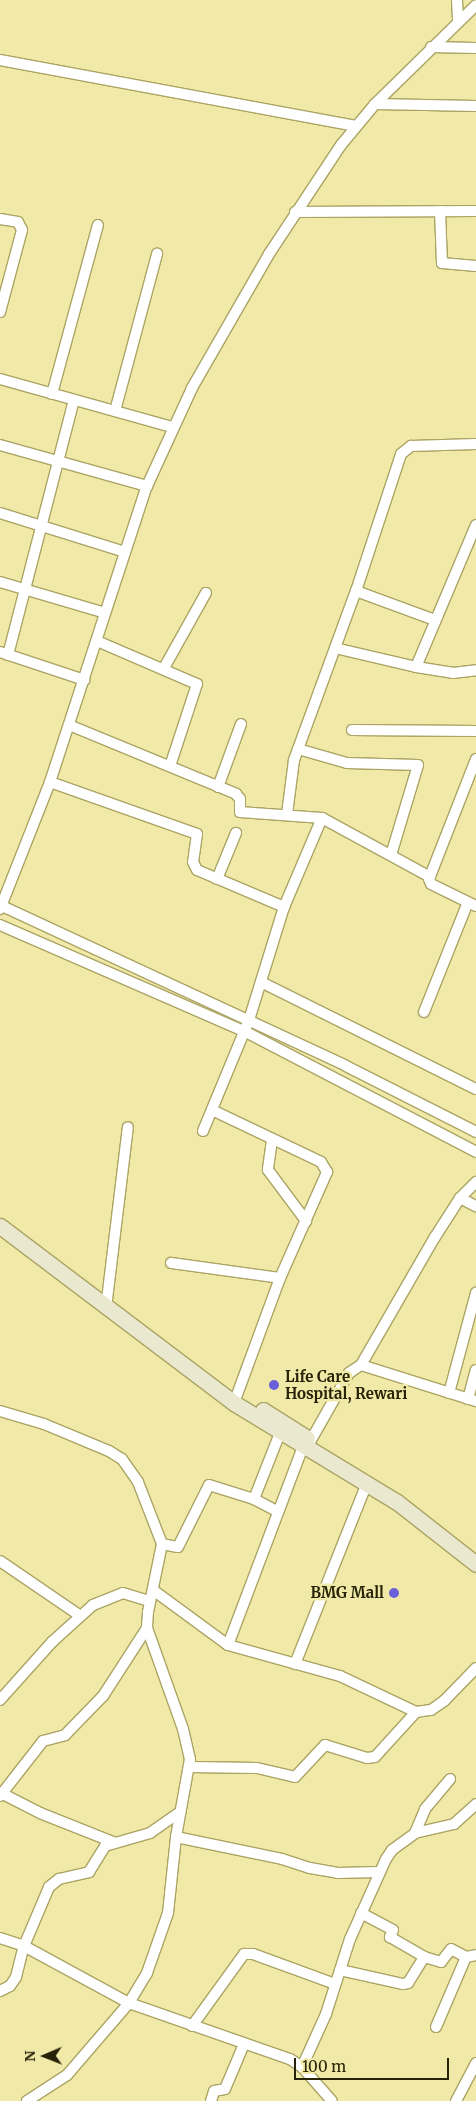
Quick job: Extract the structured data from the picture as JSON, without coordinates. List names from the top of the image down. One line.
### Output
{"places":["Life Care Hospital, Rewari","BMG Mall"],"scale_bar":"100 m","north":"left"}
